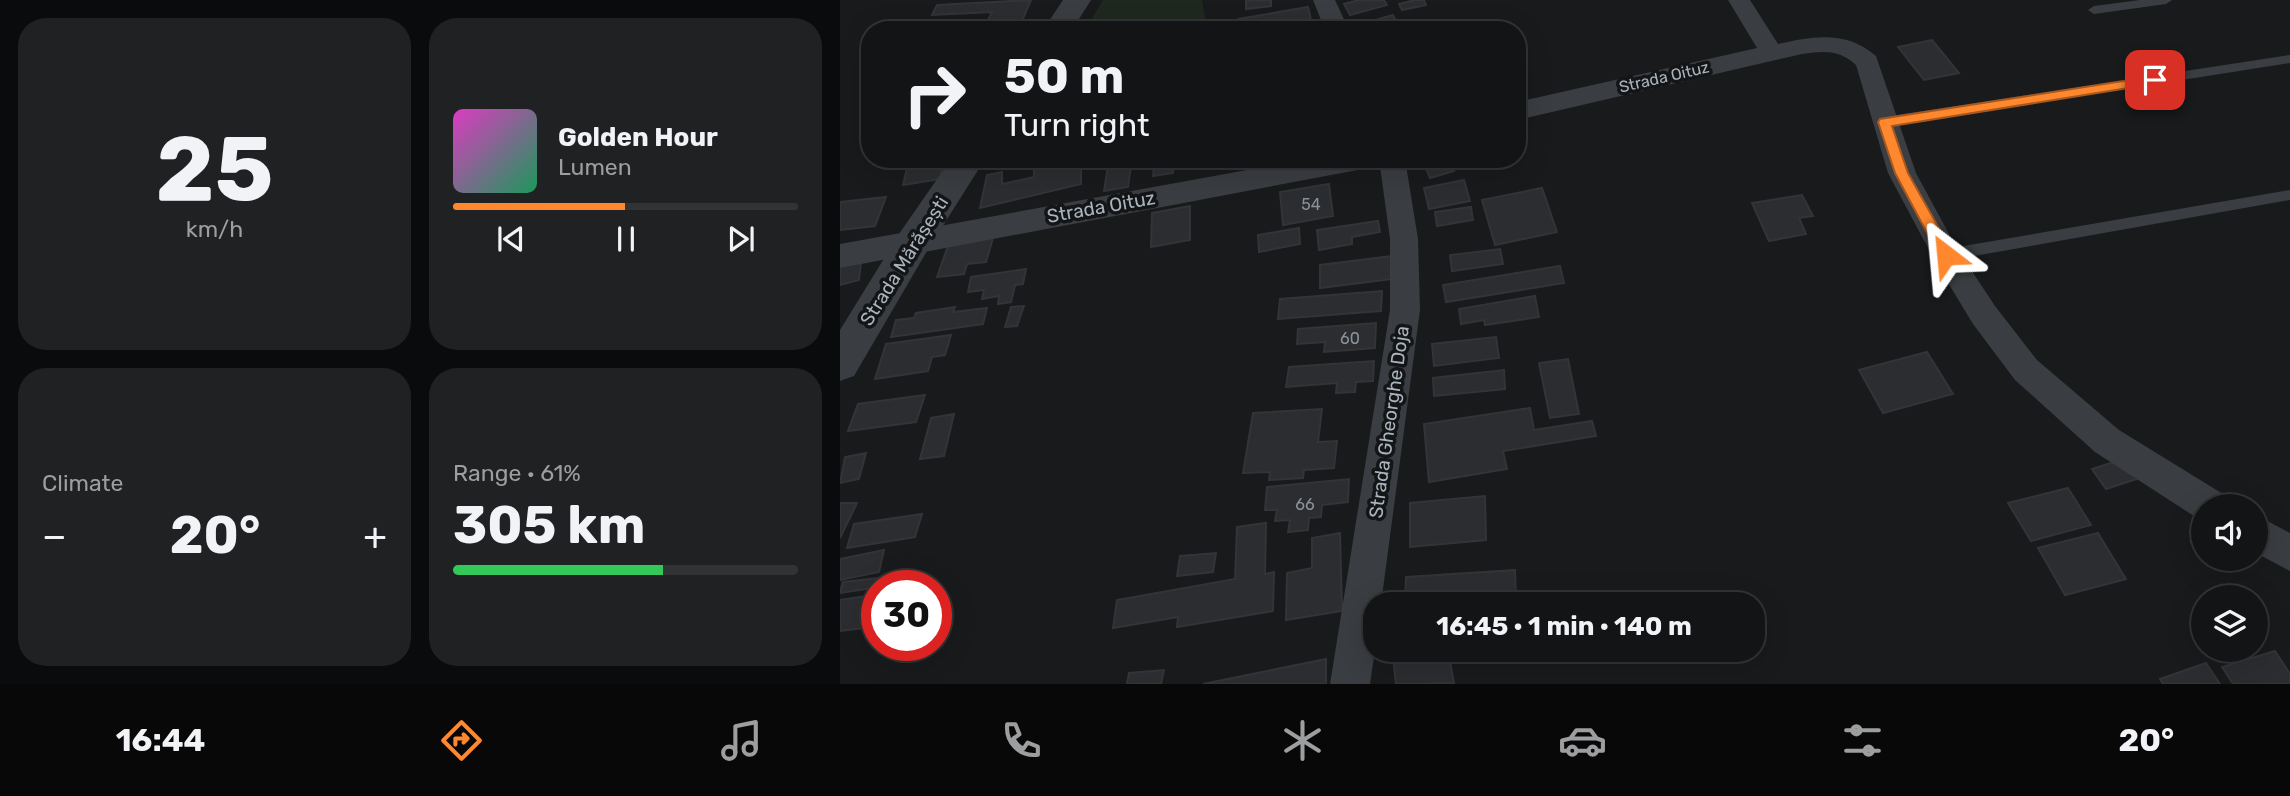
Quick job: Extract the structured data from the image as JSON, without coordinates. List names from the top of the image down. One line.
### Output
{"streets":{"street":["Strada Oituz","Strada Mărășești","Strada Gheorghe Doja"]},"crossings":[["Strada Oituz","Strada Mărășești"]],"house_numbers":["54","60","66"],"page":{"tile":[["25","km/h"],"Climate",["Range · 61%","305 km"]],"turn":["50 m","Turn right"],"song":["Golden Hour","Lumen"],"heat":["−","20°","+"],"limit":"30","trip":"16:45 · 1 min · 140 m","tabs":["16:44","20°"]}}
